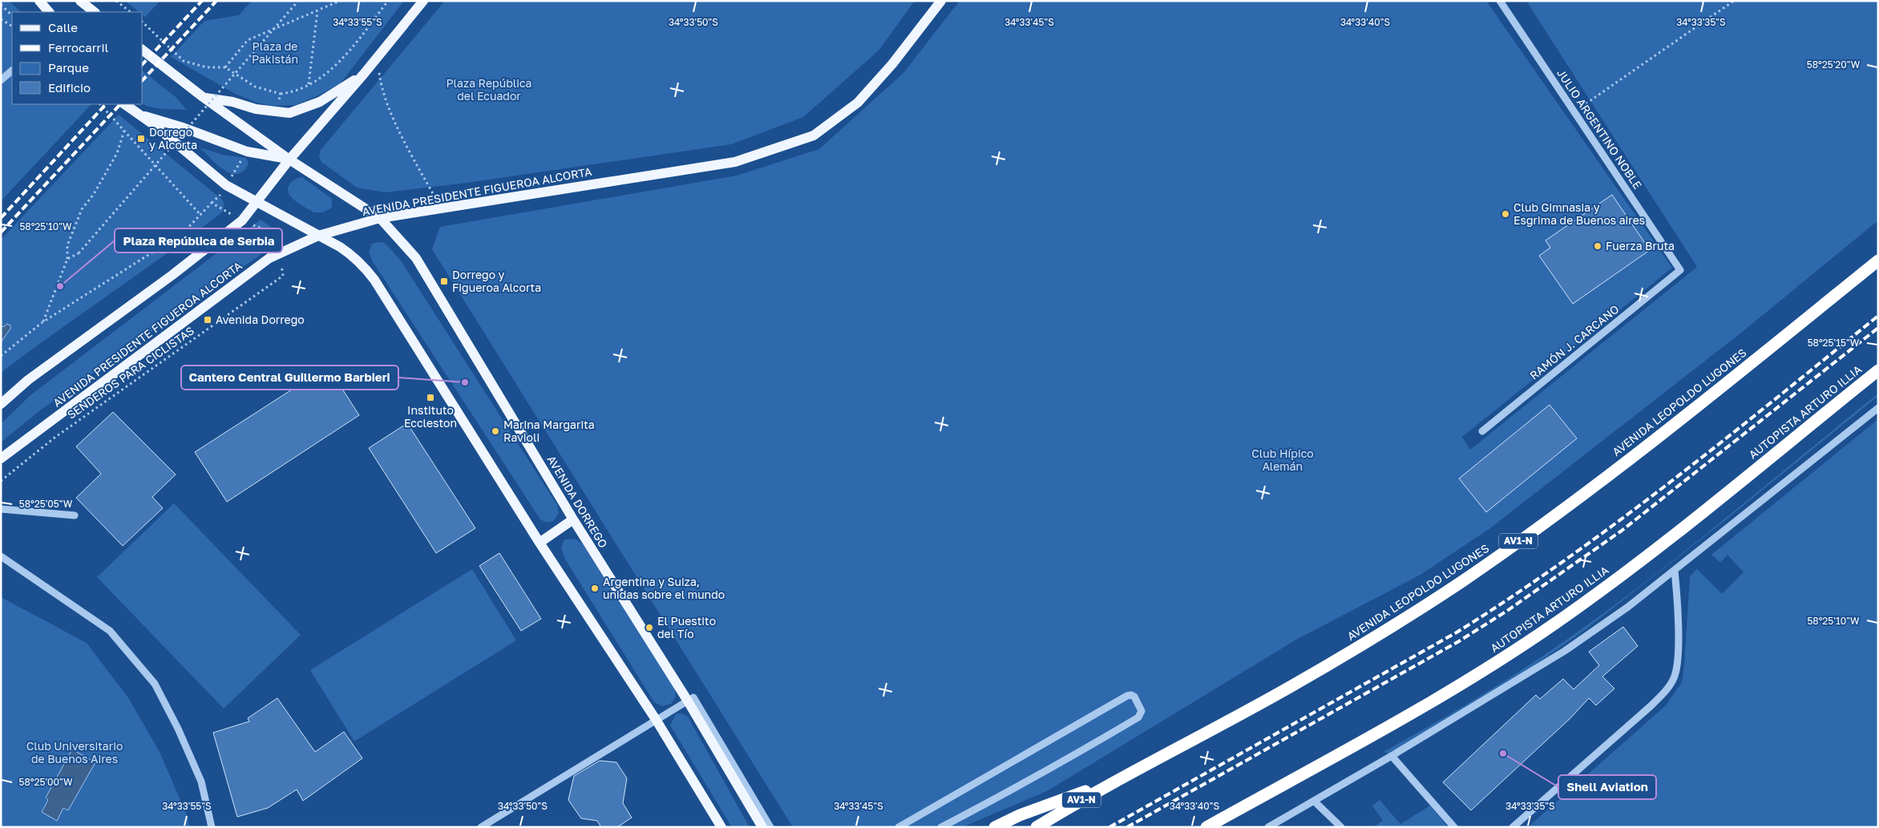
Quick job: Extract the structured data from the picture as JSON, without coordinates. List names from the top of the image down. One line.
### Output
{"streets":{"highway":["AVENIDA LEOPOLDO LUGONES","AUTOPISTA ARTURO ILLIA","AV1-N"],"main road":["AVENIDA PRESIDENTE FIGUEROA ALCORTA","AVENIDA DORREGO"],"street":["JULIO ARGENTINO NOBLE","RAMÓN J. CARCANO"],"path":["SENDEROS PARA CICLISTAS"]},"crossings":[["JULIO ARGENTINO NOBLE","RAMÓN J. CARCANO"],["AVENIDA PRESIDENTE FIGUEROA ALCORTA","SENDEROS PARA CICLISTAS"],["AVENIDA PRESIDENTE FIGUEROA ALCORTA","AVENIDA DORREGO"]],"parks":["Plaza de Pakistán","Plaza República del Ecuador","Club Hípico Alemán","Club Universitario de Buenos Aires"],"places":{"transit":["Dorrego y Alcorta","Dorrego y Figueroa Alcorta","Avenida Dorrego","Instituto Eccleston"],"other":["Club Gimnasia y Esgrima de Buenos aires","Fuerza Bruta","Plaza República de Serbia","Cantero Central Guillermo Barbieri","Marina Margarita Ravioli","Argentina y Suiza, unidas sobre el mundo","El Puestito del Tío","Shell Aviation"]},"legend":["Calle","Ferrocarril","Parque","Edificio"],"coordinates":["34°33'55\"S","34°33'50\"S","34°33'45\"S","34°33'40\"S","34°33'35\"S","58°25'20\"W","58°25'10\"W","58°25'15\"W","58°25'05\"W","58°25'00\"W"]}
